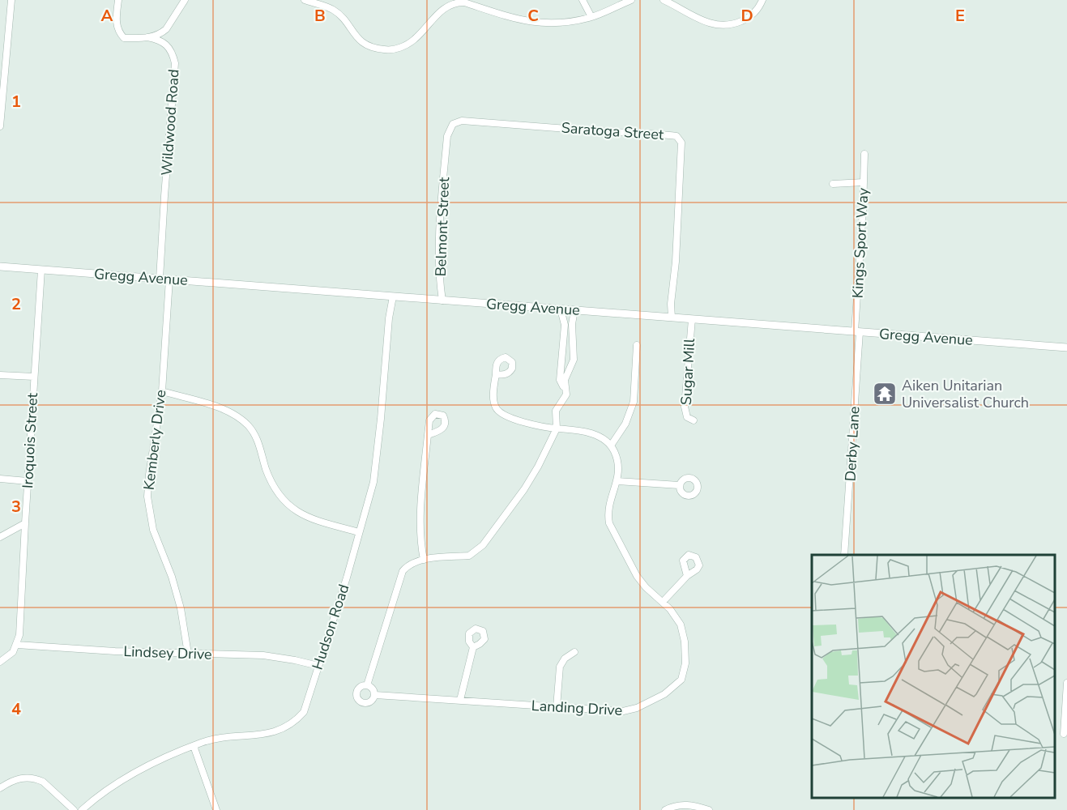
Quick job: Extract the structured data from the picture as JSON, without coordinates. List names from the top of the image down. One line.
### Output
{"streets":{"street":["Wildwood Road","Saratoga Street","Belmont Street","Kings Sport Way","Gregg Avenue","Sugar Mill","Kemberly Drive","Iroquois Street","Derby Lane","Hudson Road","Lindsey Drive","Landing Drive"]},"crossings":[["Wildwood Road","Gregg Avenue"],["Saratoga Street","Belmont Street"],["Saratoga Street","Gregg Avenue"],["Belmont Street","Gregg Avenue"],["Kings Sport Way","Gregg Avenue"],["Kings Sport Way","Derby Lane"],["Gregg Avenue","Sugar Mill"],["Gregg Avenue","Kemberly Drive"],["Gregg Avenue","Iroquois Street"],["Gregg Avenue","Derby Lane"],["Gregg Avenue","Hudson Road"],["Gregg Avenue","Landing Drive"],["Kemberly Drive","Lindsey Drive"],["Iroquois Street","Lindsey Drive"],["Hudson Road","Lindsey Drive"]],"places":{"temple":["Aiken Unitarian Universalist Church"]},"grid":{"columns":["A","B","C","D","E"],"rows":["1","2","3","4"]}}
